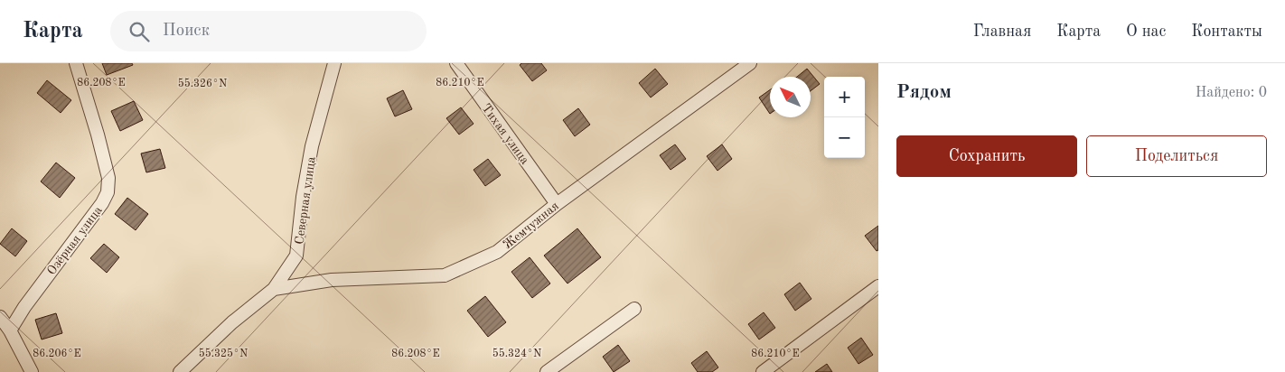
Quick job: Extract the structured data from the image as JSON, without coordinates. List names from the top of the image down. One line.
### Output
{"streets":{"street":["Тихая улица","Северная улица","Жемчужная","Озёрная улица"]},"crossings":[["Тихая улица","Жемчужная"],["Северная улица","Жемчужная"]],"north":"top left","page":{"header":"Карта","search":"Поиск","nav":["Главная","Карта","О нас","Контакты"],"heading":["Рядом","Найдено: 0"],"map_buttons":["+","−"],"buttons":["Сохранить","Поделиться"]},"coordinates":["86.208°E","86.210°E","55.326°N","55.325°N","55.324°N","86.206°E"]}
